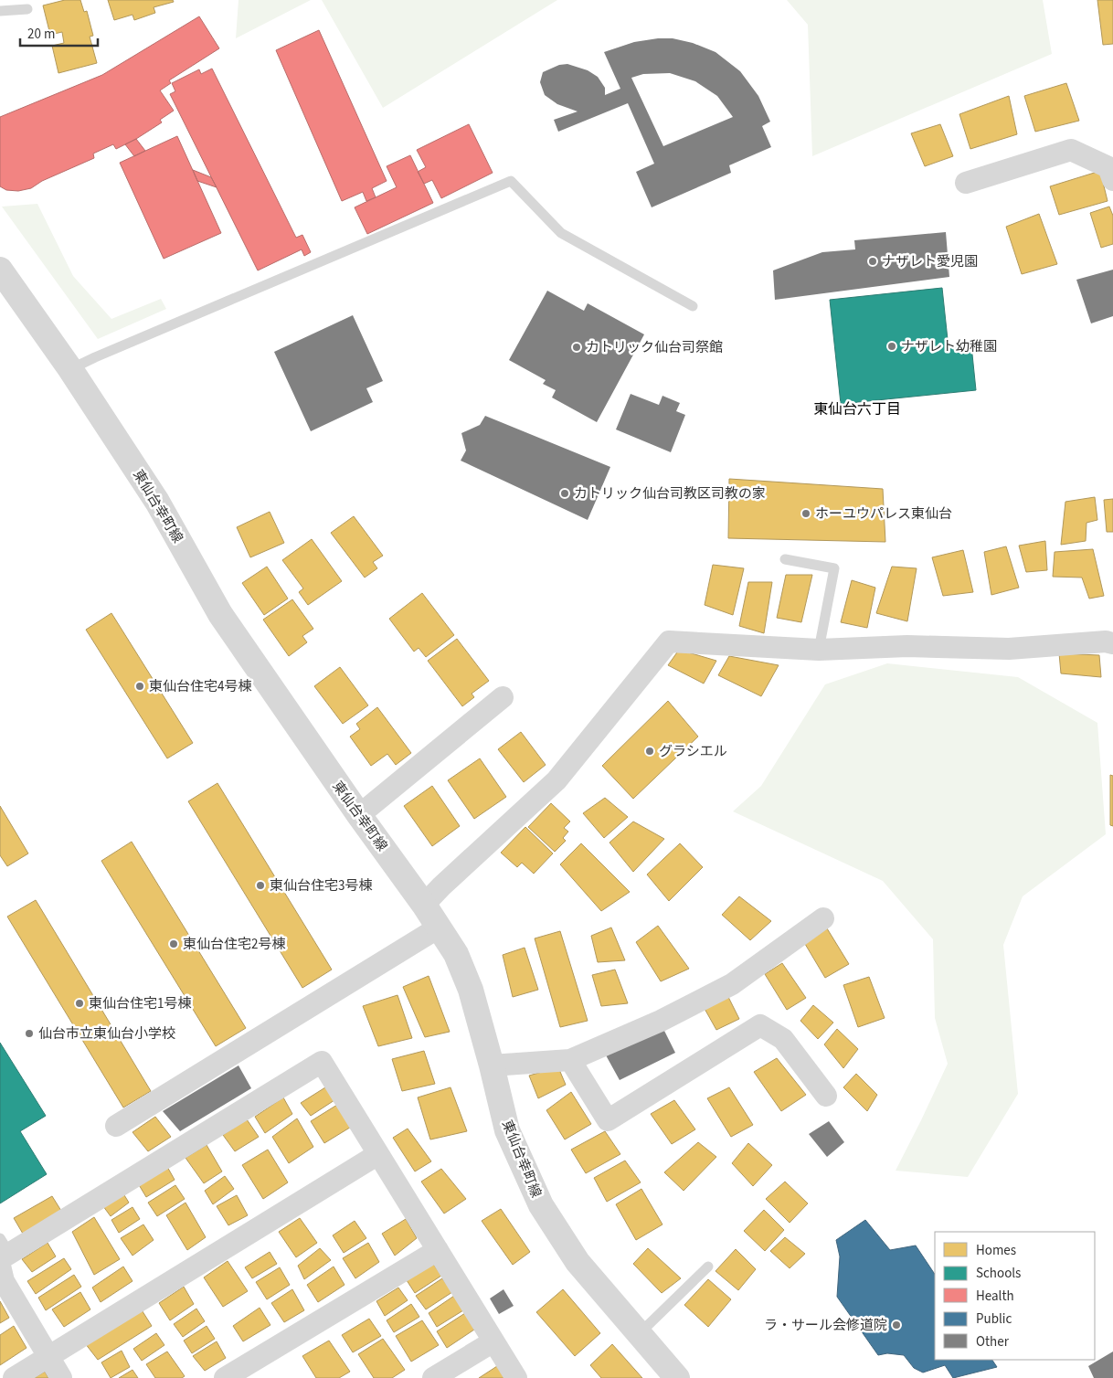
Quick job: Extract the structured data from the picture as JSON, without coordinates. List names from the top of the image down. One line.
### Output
{"streets":{"street":["東仙台幸町線"]},"districts":["東仙台六丁目"],"places":["ナザレト愛児園","ナザレト幼稚園","カトリック仙台司祭館","カトリック仙台司教区司教の家","ホーユウパレス東仙台","東仙台住宅4号棟","グラシエル","東仙台住宅3号棟","東仙台住宅2号棟","東仙台住宅1号棟","仙台市立東仙台小学校","ラ・サール会修道院"],"legend":["Homes","Schools","Health","Public","Other"],"scale_bar":"20 m"}
